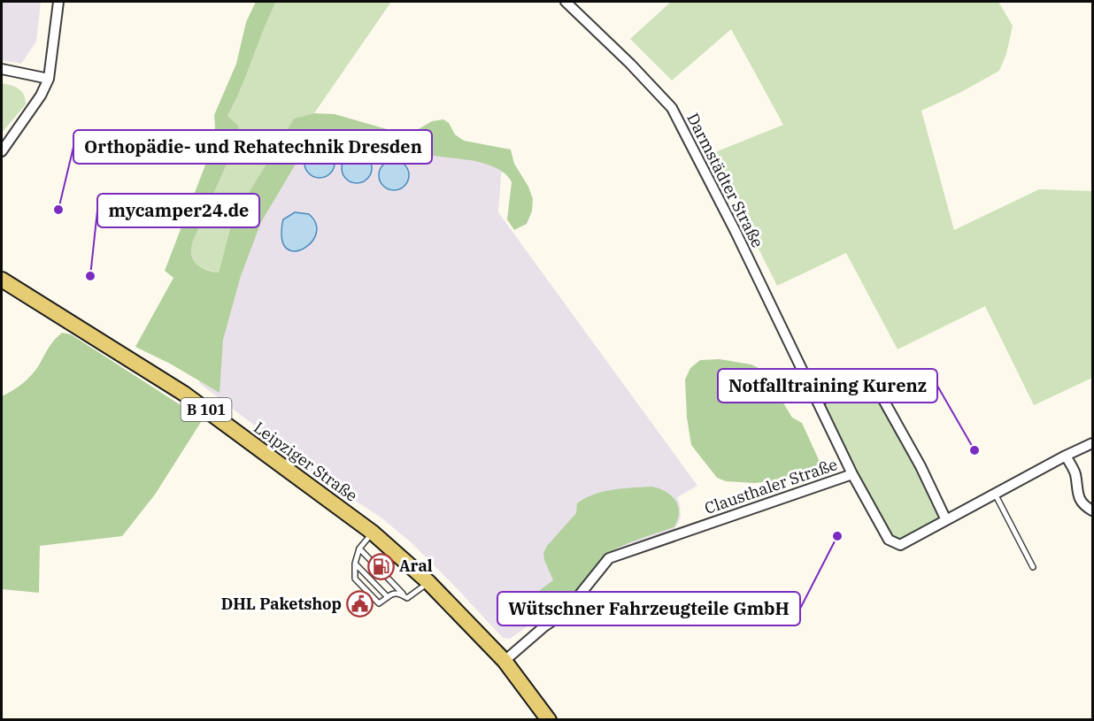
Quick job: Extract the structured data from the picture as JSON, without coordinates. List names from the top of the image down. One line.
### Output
{"streets":{"main road":["B 101","Leipziger Straße"],"street":["Darmstädter Straße","Clausthaler Straße"]},"crossings":[["Darmstädter Straße","Clausthaler Straße"],["Leipziger Straße","Clausthaler Straße"]],"places":{"other":["Orthopädie- und Rehatechnik Dresden","mycamper24.de","Notfalltraining Kurenz","Wütschner Fahrzeugteile GmbH"],"fuel station":["Aral"],"public building":["DHL Paketshop"]}}
